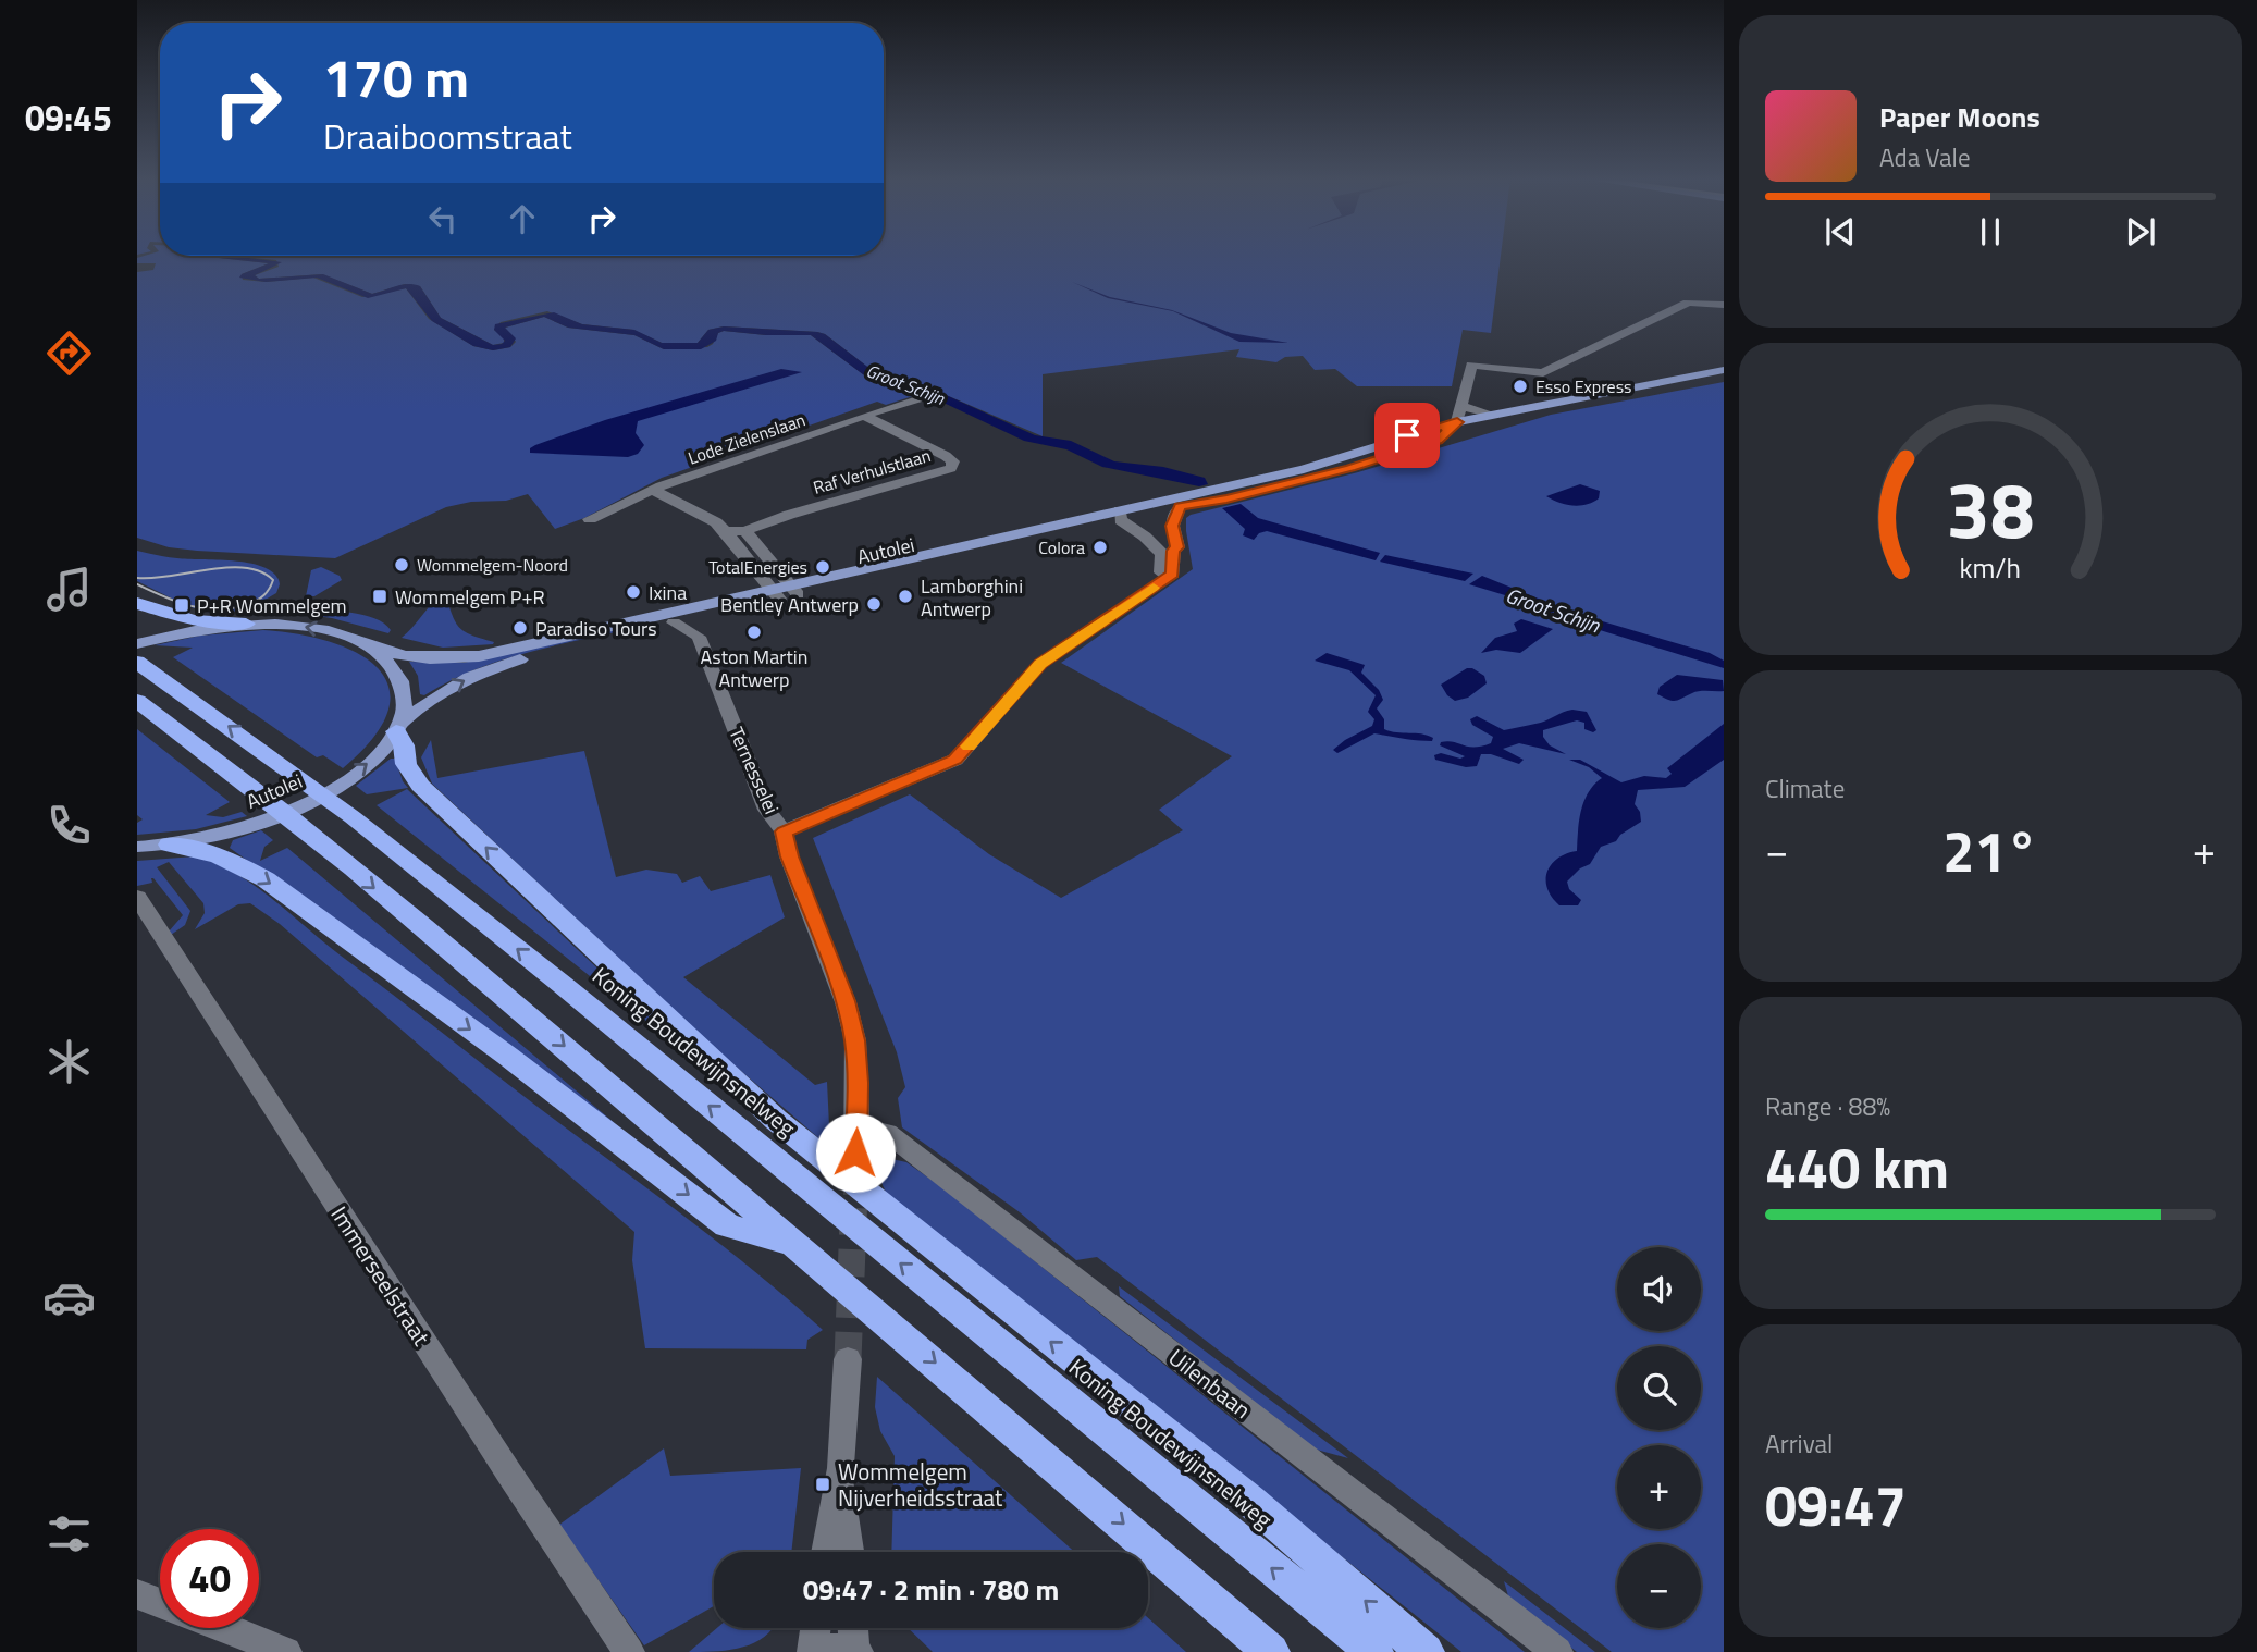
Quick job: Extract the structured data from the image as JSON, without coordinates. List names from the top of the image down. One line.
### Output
{"streets":{"highway":["Koning Boudewijnsnelweg"],"main road":["Autolei"],"street":["Lode Zielenslaan","Raf Verhulstlaan","Ternesselei","Immerseelstraat","Uilenbaan"]},"crossings":[["Lode Zielenslaan","Raf Verhulstlaan"],["Autolei","Ternesselei"],["Ternesselei","Uilenbaan"]],"water":["Groot Schijn"],"places":{"other":["Esso Express","Colora","Wommelgem-Noord","TotalEnergies","Ixina","Lamborghini Antwerp","Bentley Antwerp","Paradiso Tours","Aston Martin Antwerp"],"transit":["Wommelgem P+R","P+R Wommelgem","Wommelgem Nijverheidsstraat"]},"page":{"tabs":"09:45","turn":["170 m","Draaiboomstraat"],"song":["Paper Moons","Ada Vale"],"tile":["Climate",["Range · 88%","440 km"],["Arrival","09:47"]],"heat":["−","21°","+"],"map_buttons":["+","−"],"limit":"40","trip":"09:47 · 2 min · 780 m","gauge":["38","km/h"]}}
